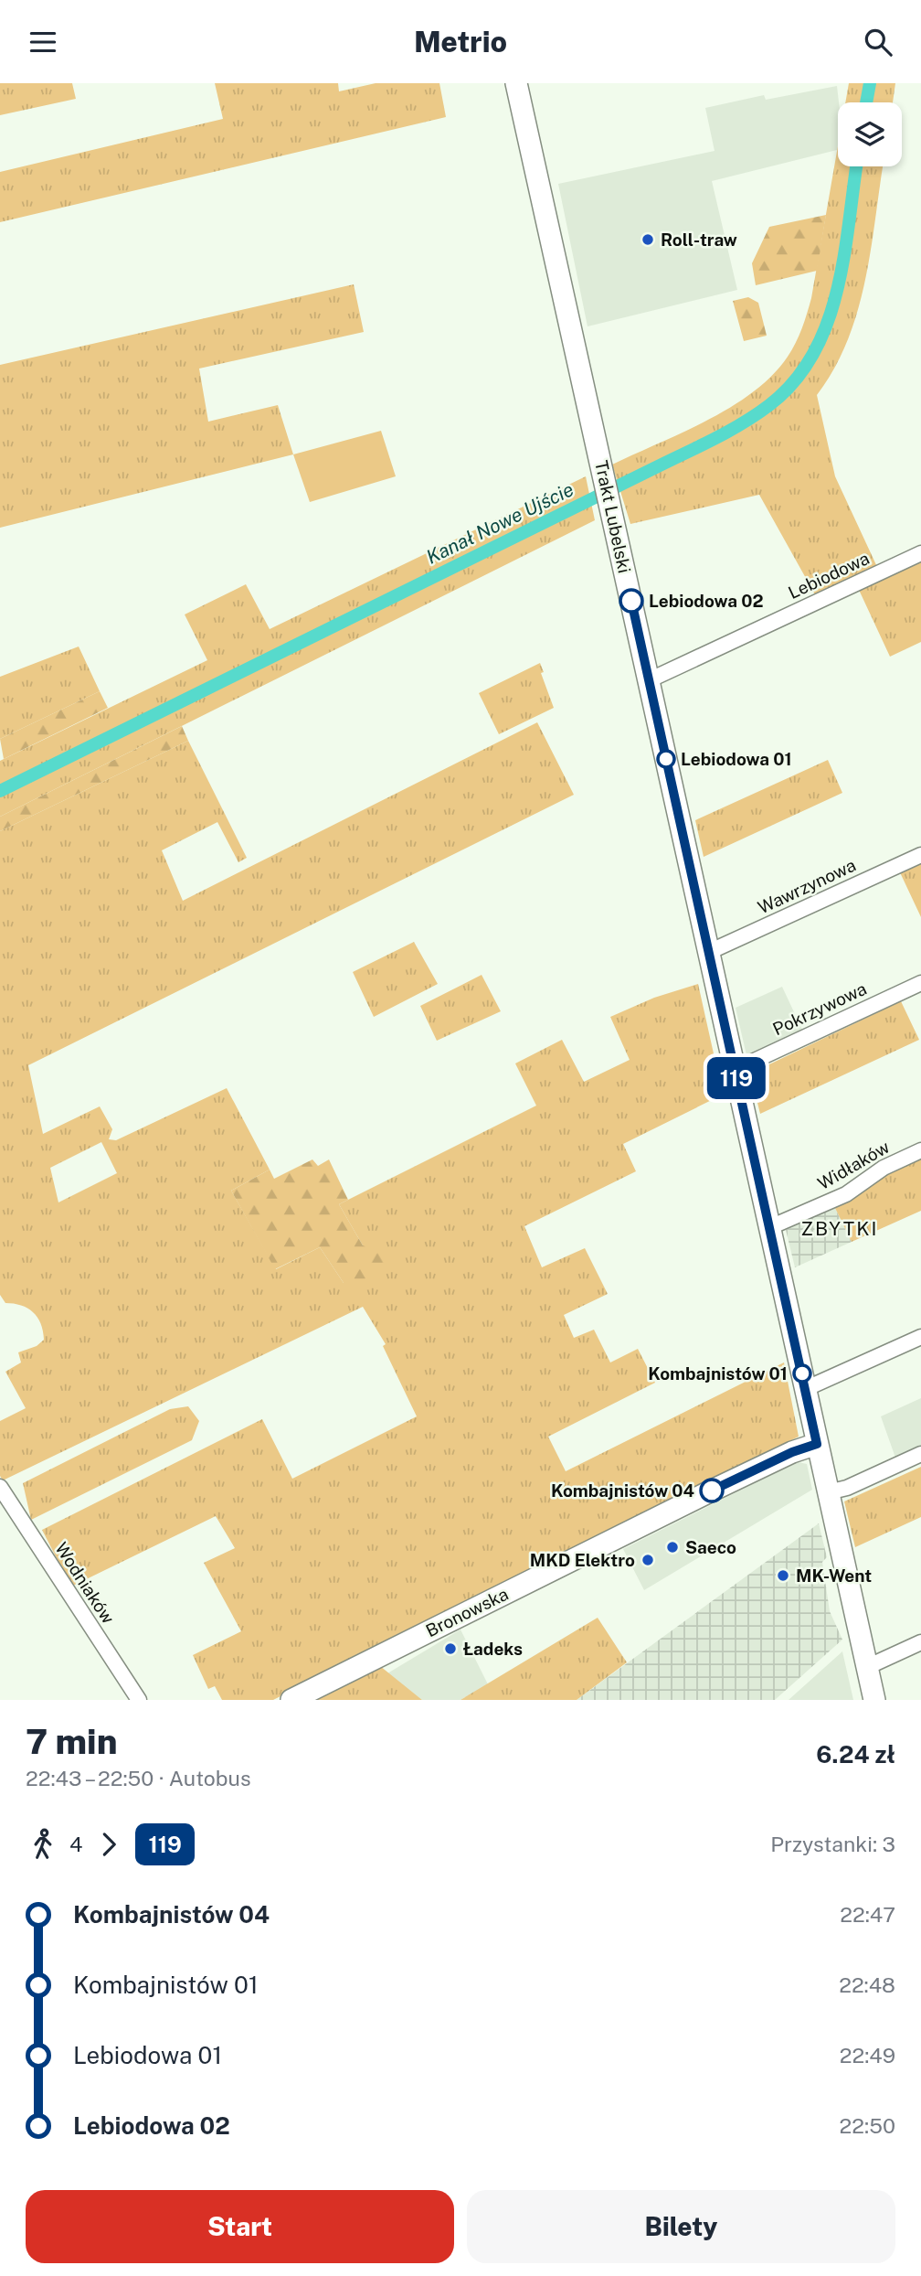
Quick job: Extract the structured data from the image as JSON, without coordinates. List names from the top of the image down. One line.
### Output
{"streets":{"street":["Trakt Lubelski","Lebiodowa","Wawrzynowa","Pokrzywowa","Widłaków","Wodniaków","Bronowska"]},"crossings":[["Trakt Lubelski","Lebiodowa"],["Trakt Lubelski","Wawrzynowa"],["Trakt Lubelski","Pokrzywowa"],["Trakt Lubelski","Widłaków"],["Trakt Lubelski","Bronowska"]],"districts":["ZBYTKI"],"water":["Kanał Nowe Ujście"],"places":["Roll-traw","Lebiodowa 02","Lebiodowa 01","Kombajnistów 01","Kombajnistów 04","Saeco","MKD Elektro","MK-Went","Ładeks"],"lines":["bus line 119"],"page":{"header":"Metrio","on_map":"119","heading":["7 min","22:43 – 22:50 · Autobus","6.24 zł"],"legs":["4","119","Przystanki: 3"],"list":[{"name":"Kombajnistów 04","value":"22:47"},{"name":"Kombajnistów 01","value":"22:48"},{"name":"Lebiodowa 01","value":"22:49"},{"name":"Lebiodowa 02","value":"22:50"}],"buttons":["Start","Bilety"]}}
